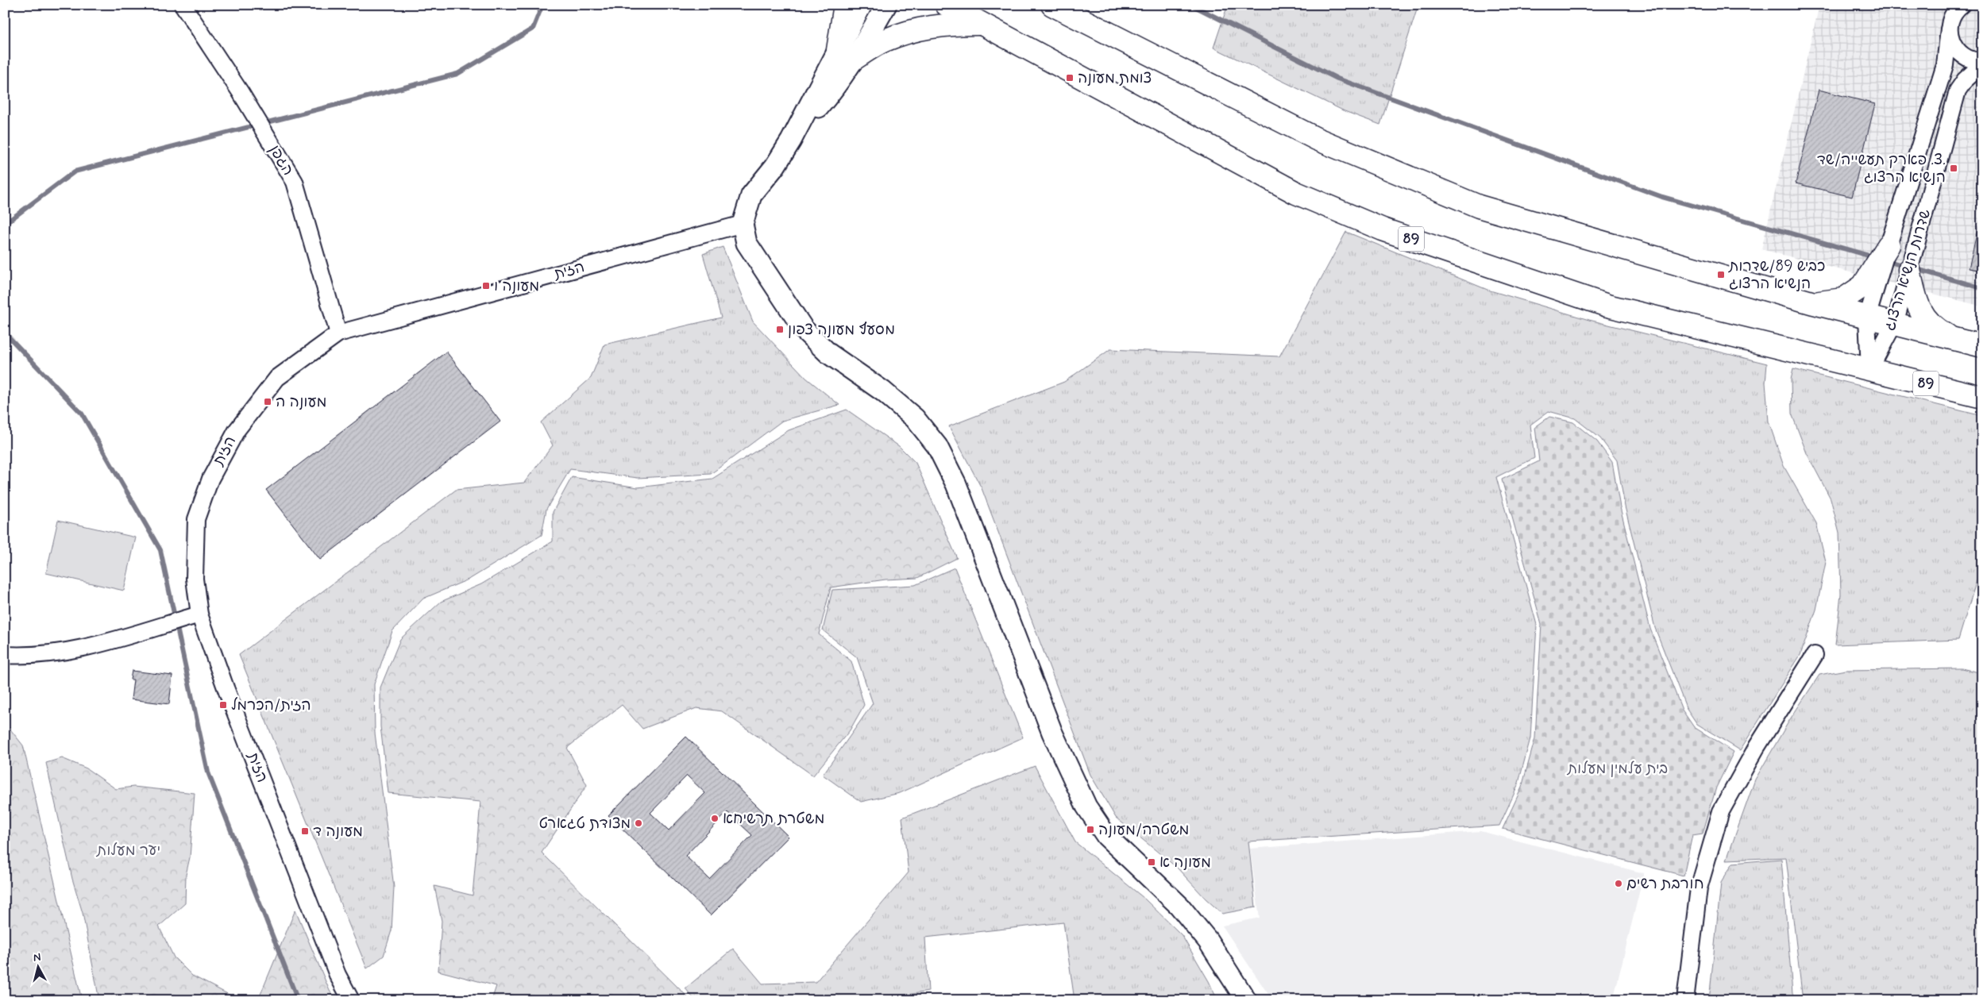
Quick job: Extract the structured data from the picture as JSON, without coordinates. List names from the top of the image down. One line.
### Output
{"streets":{"highway":["89"],"street":["הגפן","שדרות הנשיא הרצוג","הזית"]},"crossings":[["הגפן","הזית"],["89","שדרות הנשיא הרצוג"]],"parks":["בית עלמין מעלות","יער מעלות"],"places":{"transit":["צומת מעונה","צ. פארק תעשייה/שד. הנשיא הרצוג","כביש 89/שדרות הנשיא הרצוג","מעונה ו","מסעף מעונה צפון","מעונה ה","הזית/הכרמל","משטרה/מעונה","מעונה ד","מעונה א"],"other":["משטרת תרשיחא","מצודת טגארט","חורבת רשים"]},"north":"top"}
